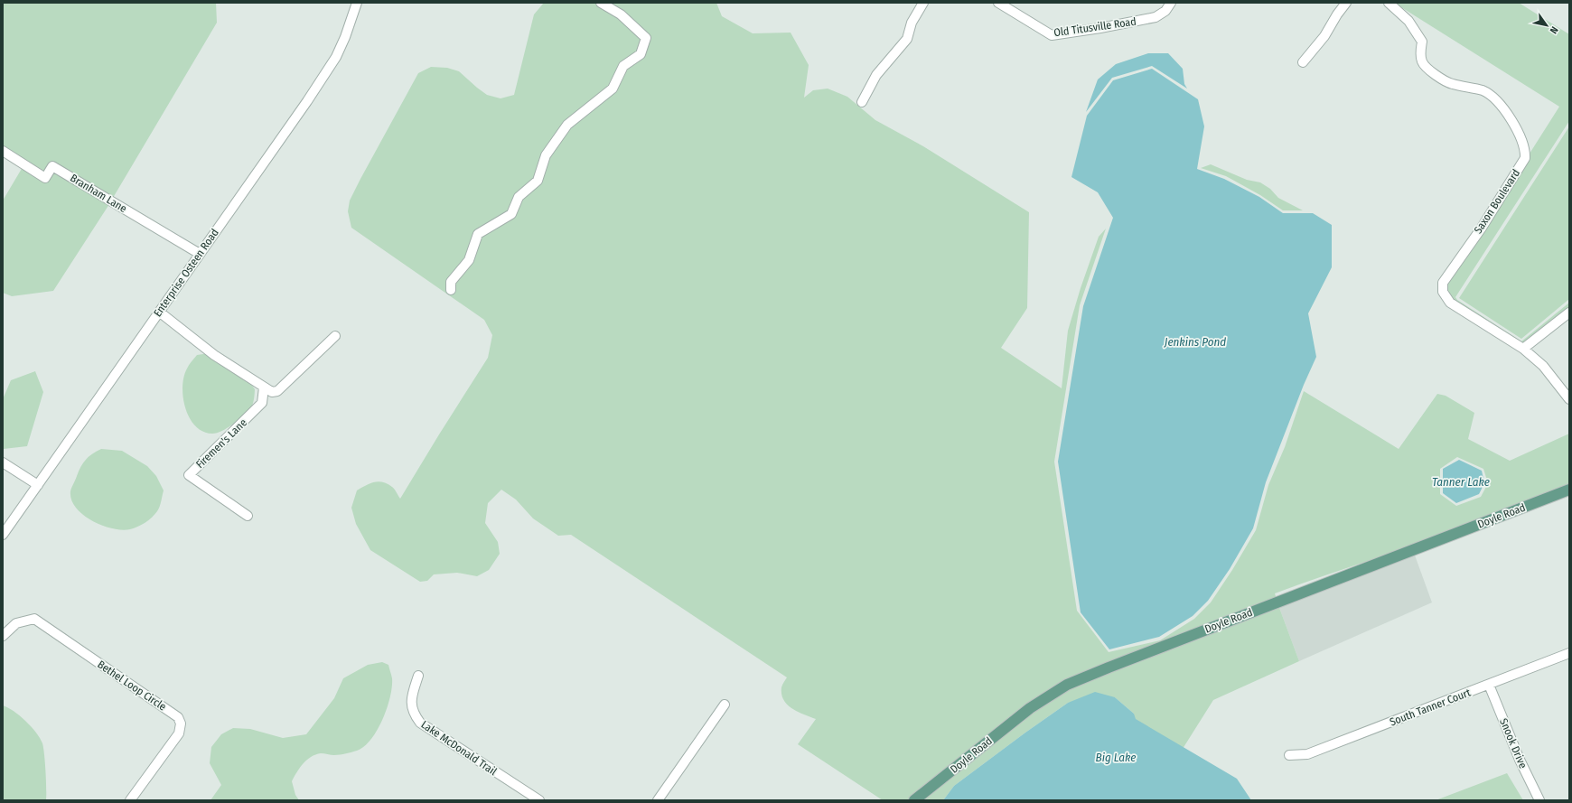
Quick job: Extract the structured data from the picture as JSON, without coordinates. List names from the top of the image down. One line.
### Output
{"streets":{"main road":["Doyle Road"],"street":["Old Titusville Road","Branham Lane","Saxon Boulevard","Enterprise Osteen Road","Firemen's Lane","Bethel Loop Circle","South Tanner Court","Snook Drive","Lake McDonald Trail"]},"crossings":[["Branham Lane","Enterprise Osteen Road"],["South Tanner Court","Snook Drive"]],"water":["Jenkins Pond","Tanner Lake","Big Lake"],"north":"bottom right"}
